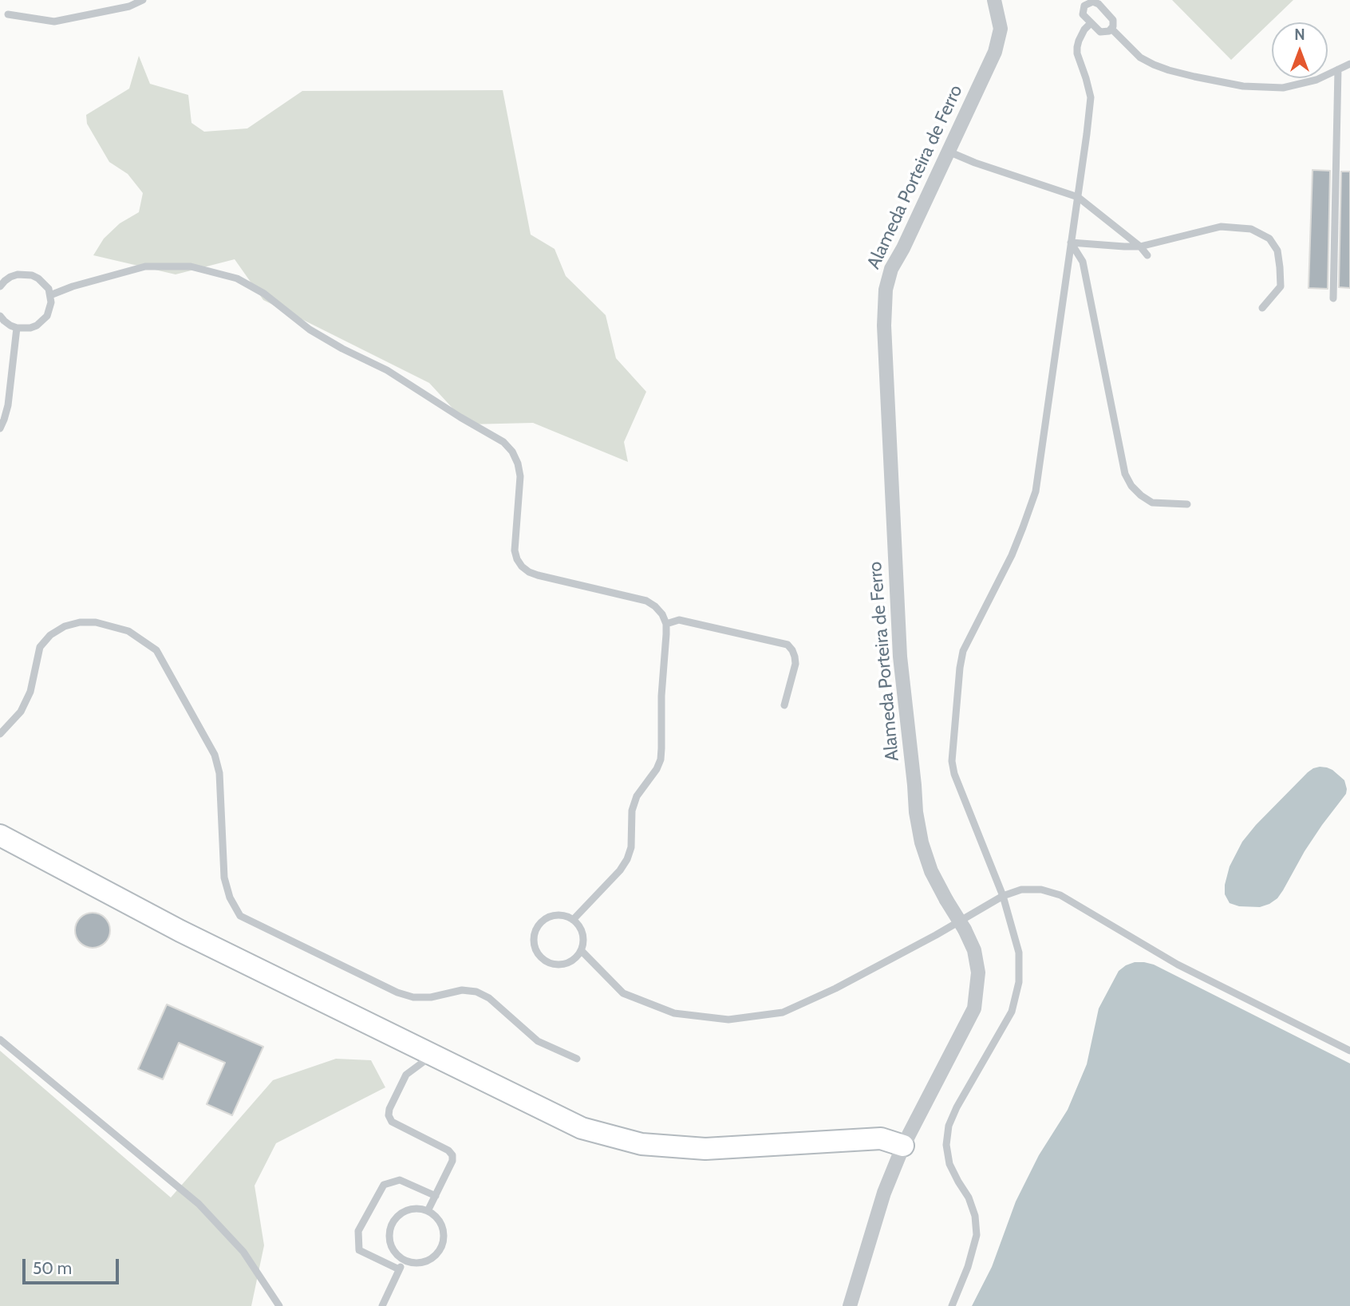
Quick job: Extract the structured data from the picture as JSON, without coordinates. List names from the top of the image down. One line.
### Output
{"streets":{"street":["Alameda Porteira de Ferro"]},"scale_bar":"50 m","north":"top"}
